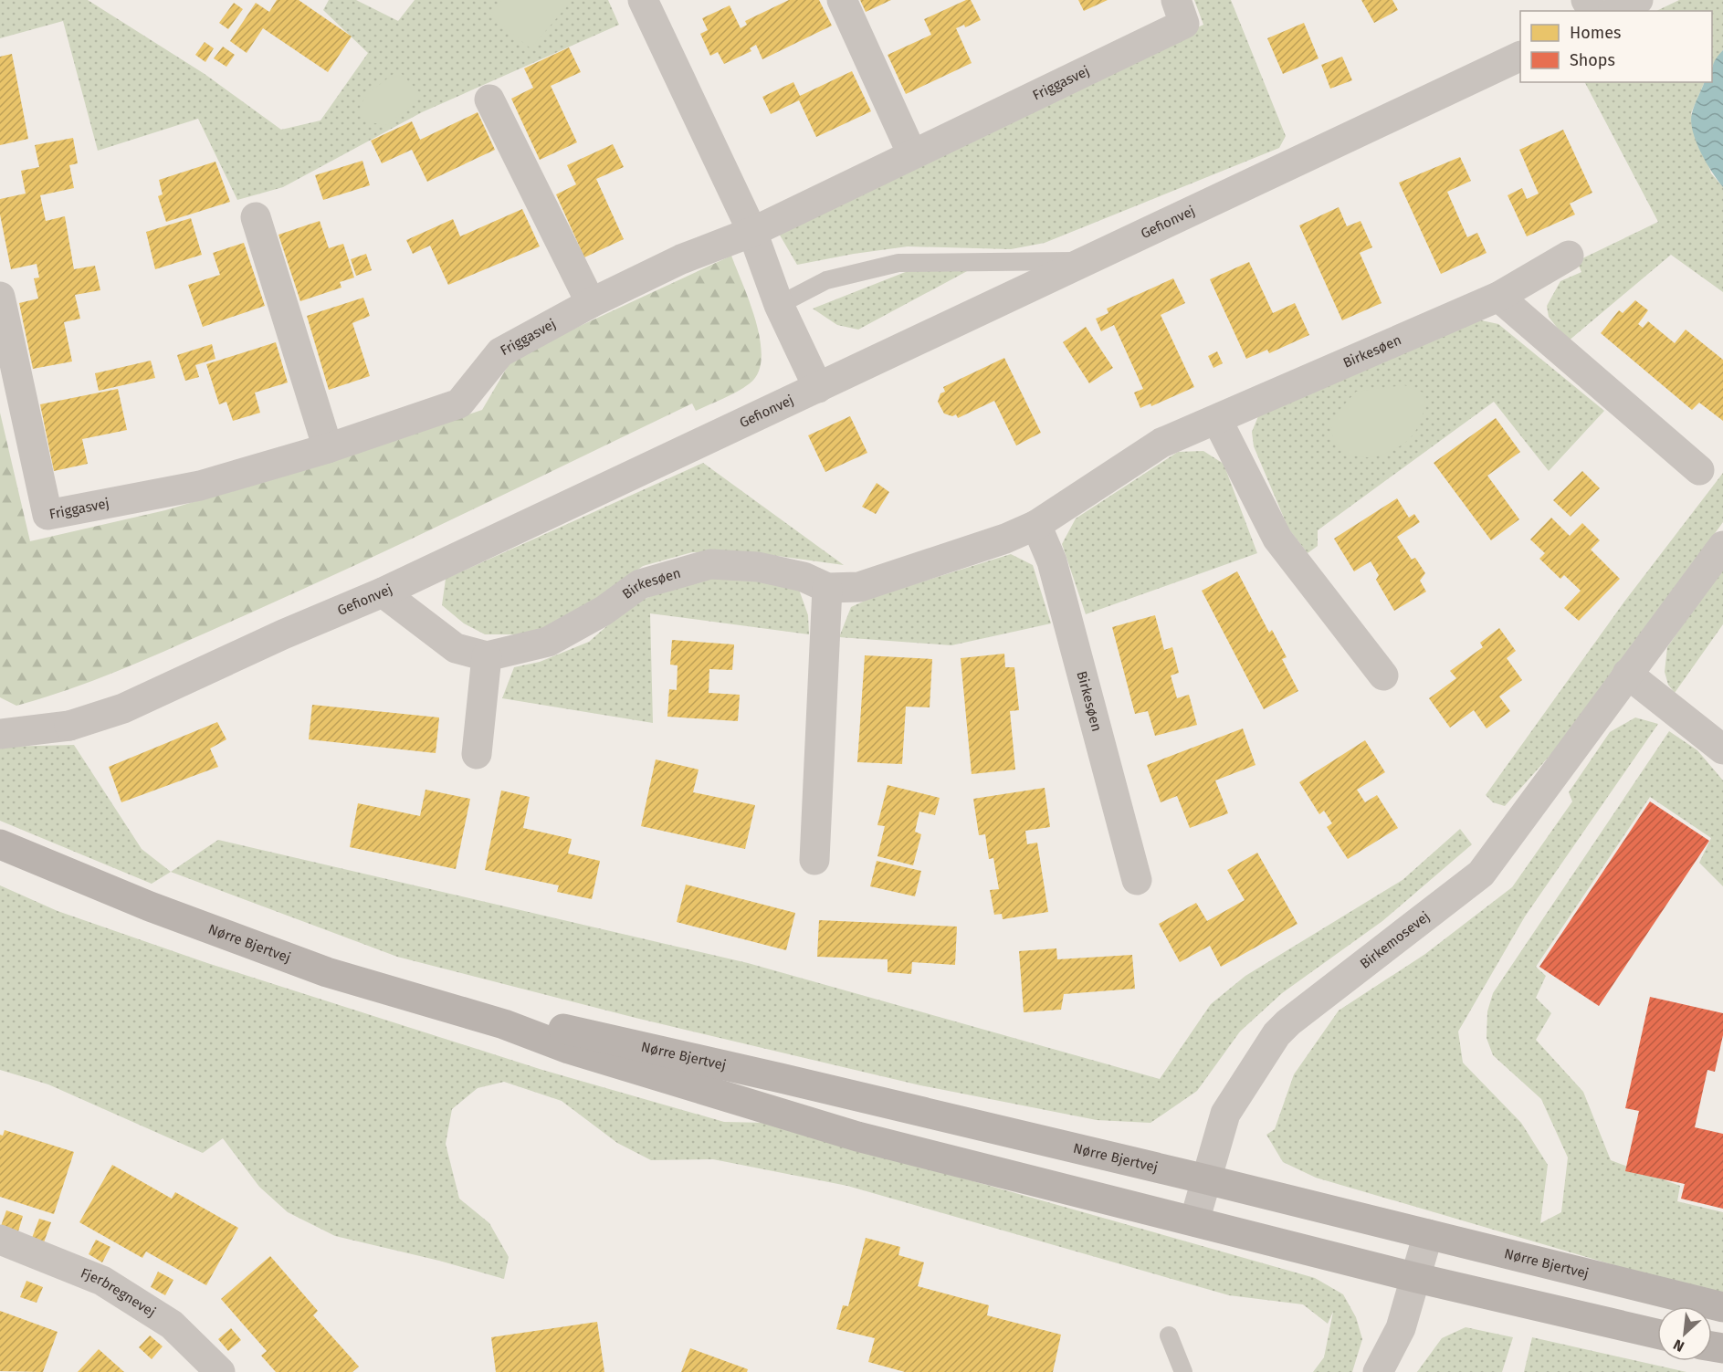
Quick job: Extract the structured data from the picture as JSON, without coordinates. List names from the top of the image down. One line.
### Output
{"streets":{"main road":["Nørre Bjertvej"],"street":["Friggasvej","Gefionvej","Birkesøen","Birkemosevej","Fjerbregnevej"]},"crossings":[["Gefionvej","Birkesøen"],["Birkemosevej","Nørre Bjertvej"]],"legend":["Homes","Shops"],"north":"bottom left"}
